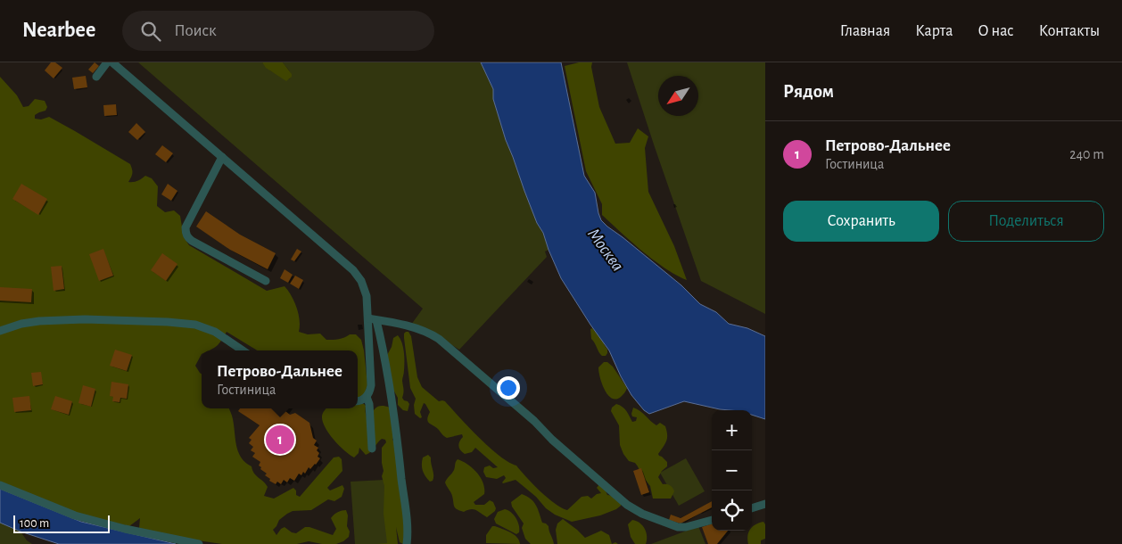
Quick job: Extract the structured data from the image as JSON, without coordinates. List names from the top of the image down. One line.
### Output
{"water":["Москва"],"scale_bar":"100 m","north":"bottom left","page":{"header":"Nearbee","search":"Поиск","nav":["Главная","Карта","О нас","Контакты"],"heading":"Рядом","list":[{"mark":"1","name":"Петрово-Дальнее","note":"Гостиница","value":"240 m"}],"buttons":["Сохранить","Поделиться"],"popup":["Петрово-Дальнее","Гостиница"],"map_buttons":["+","−"],"pins":"1","scale":"100 m"}}
